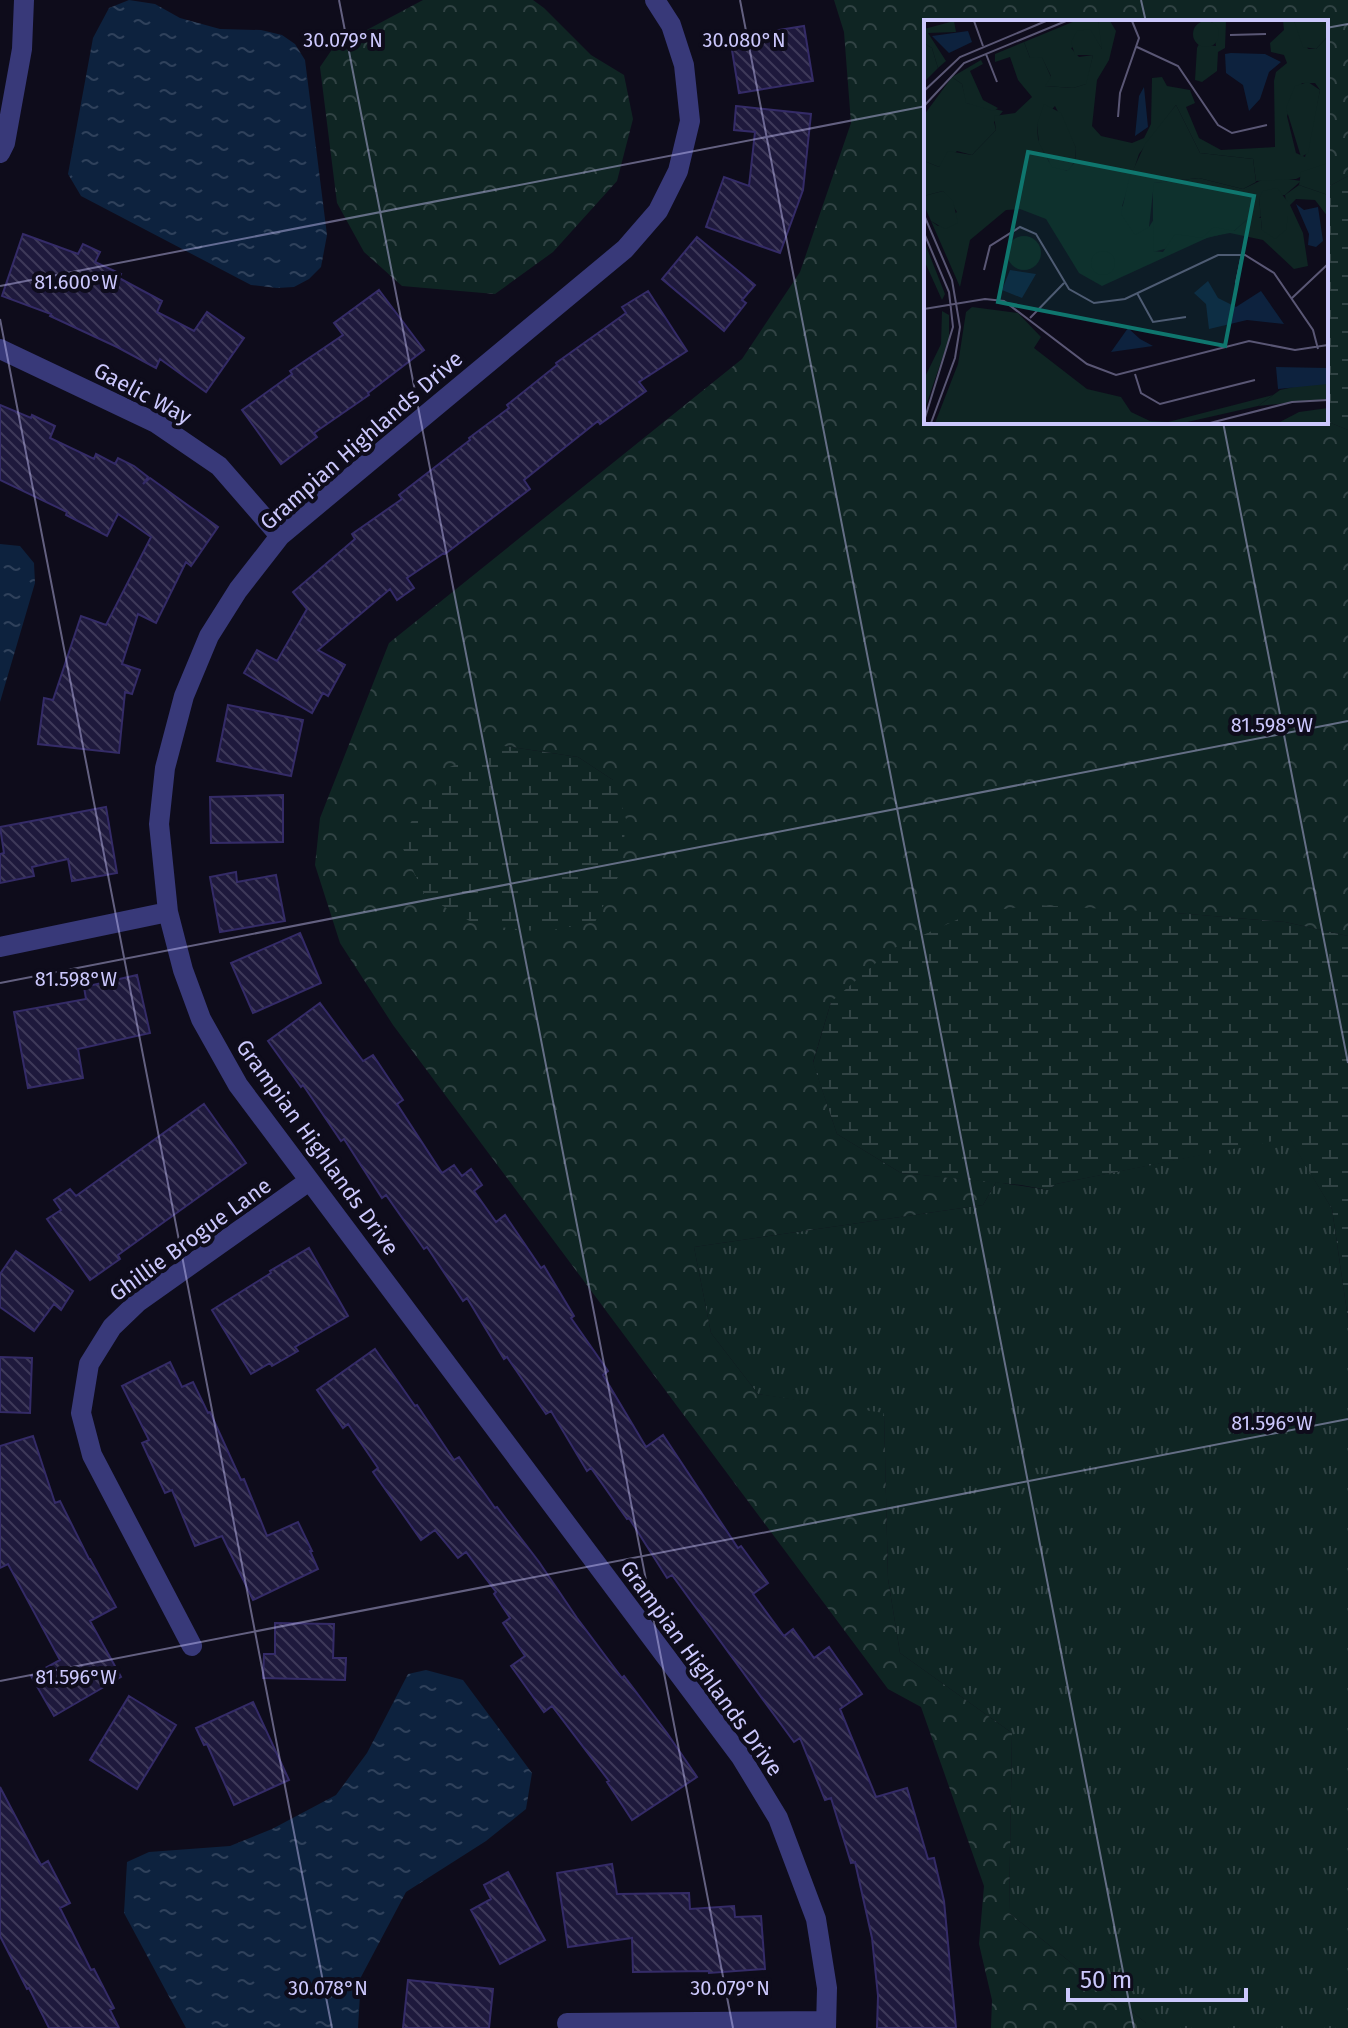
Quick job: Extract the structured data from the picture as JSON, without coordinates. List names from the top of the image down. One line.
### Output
{"streets":{"street":["Gaelic Way","Grampian Highlands Drive","Ghillie Brogue Lane"]},"crossings":[["Gaelic Way","Grampian Highlands Drive"],["Grampian Highlands Drive","Ghillie Brogue Lane"]],"scale_bar":"50 m","coordinates":["30.079°N","30.080°N","81.600°W","81.598°W","81.596°W","30.078°N"]}
